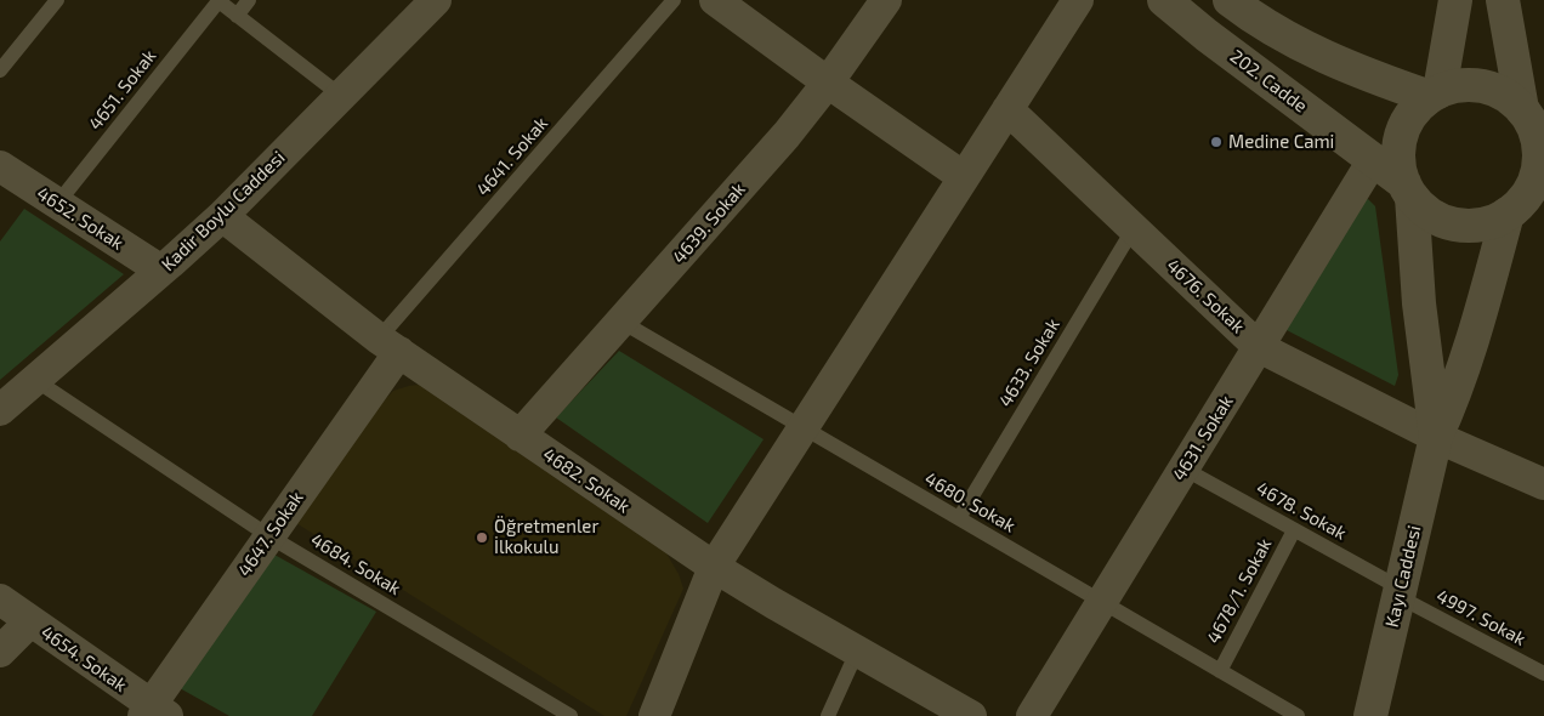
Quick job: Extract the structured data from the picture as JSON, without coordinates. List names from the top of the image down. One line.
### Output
{"streets":{"street":["202. Cadde","Kadir Boylu Caddesi","4652. Sokak","4639. Sokak","4676. Sokak","4631. Sokak","4682. Sokak","4647. Sokak","Kayı Caddesi","4654. Sokak"],"lane":["4651. Sokak","4641. Sokak","4633. Sokak","4680. Sokak","4678. Sokak","4684. Sokak","4678/1. Sokak","4997. Sokak"]},"crossings":[["202. Cadde","4631. Sokak"],["202. Cadde","Kayı Caddesi"],["4651. Sokak","4652. Sokak"],["4641. Sokak","4682. Sokak"],["4641. Sokak","4647. Sokak"],["Kadir Boylu Caddesi","4652. Sokak"],["Kadir Boylu Caddesi","4682. Sokak"],["Kadir Boylu Caddesi","4684. Sokak"],["4639. Sokak","4682. Sokak"],["4639. Sokak","4680. Sokak"],["4676. Sokak","4633. Sokak"],["4676. Sokak","4631. Sokak"],["4676. Sokak","Kayı Caddesi"],["4633. Sokak","4680. Sokak"],["4631. Sokak","4680. Sokak"],["4631. Sokak","4678. Sokak"],["4682. Sokak","4647. Sokak"],["4680. Sokak","4678/1. Sokak"],["4678. Sokak","Kayı Caddesi"],["4678. Sokak","4678/1. Sokak"],["4678. Sokak","4997. Sokak"],["4647. Sokak","4684. Sokak"],["4647. Sokak","4654. Sokak"],["Kayı Caddesi","4997. Sokak"]],"places":["Medine Cami","Öğretmenler İlkokulu"]}
